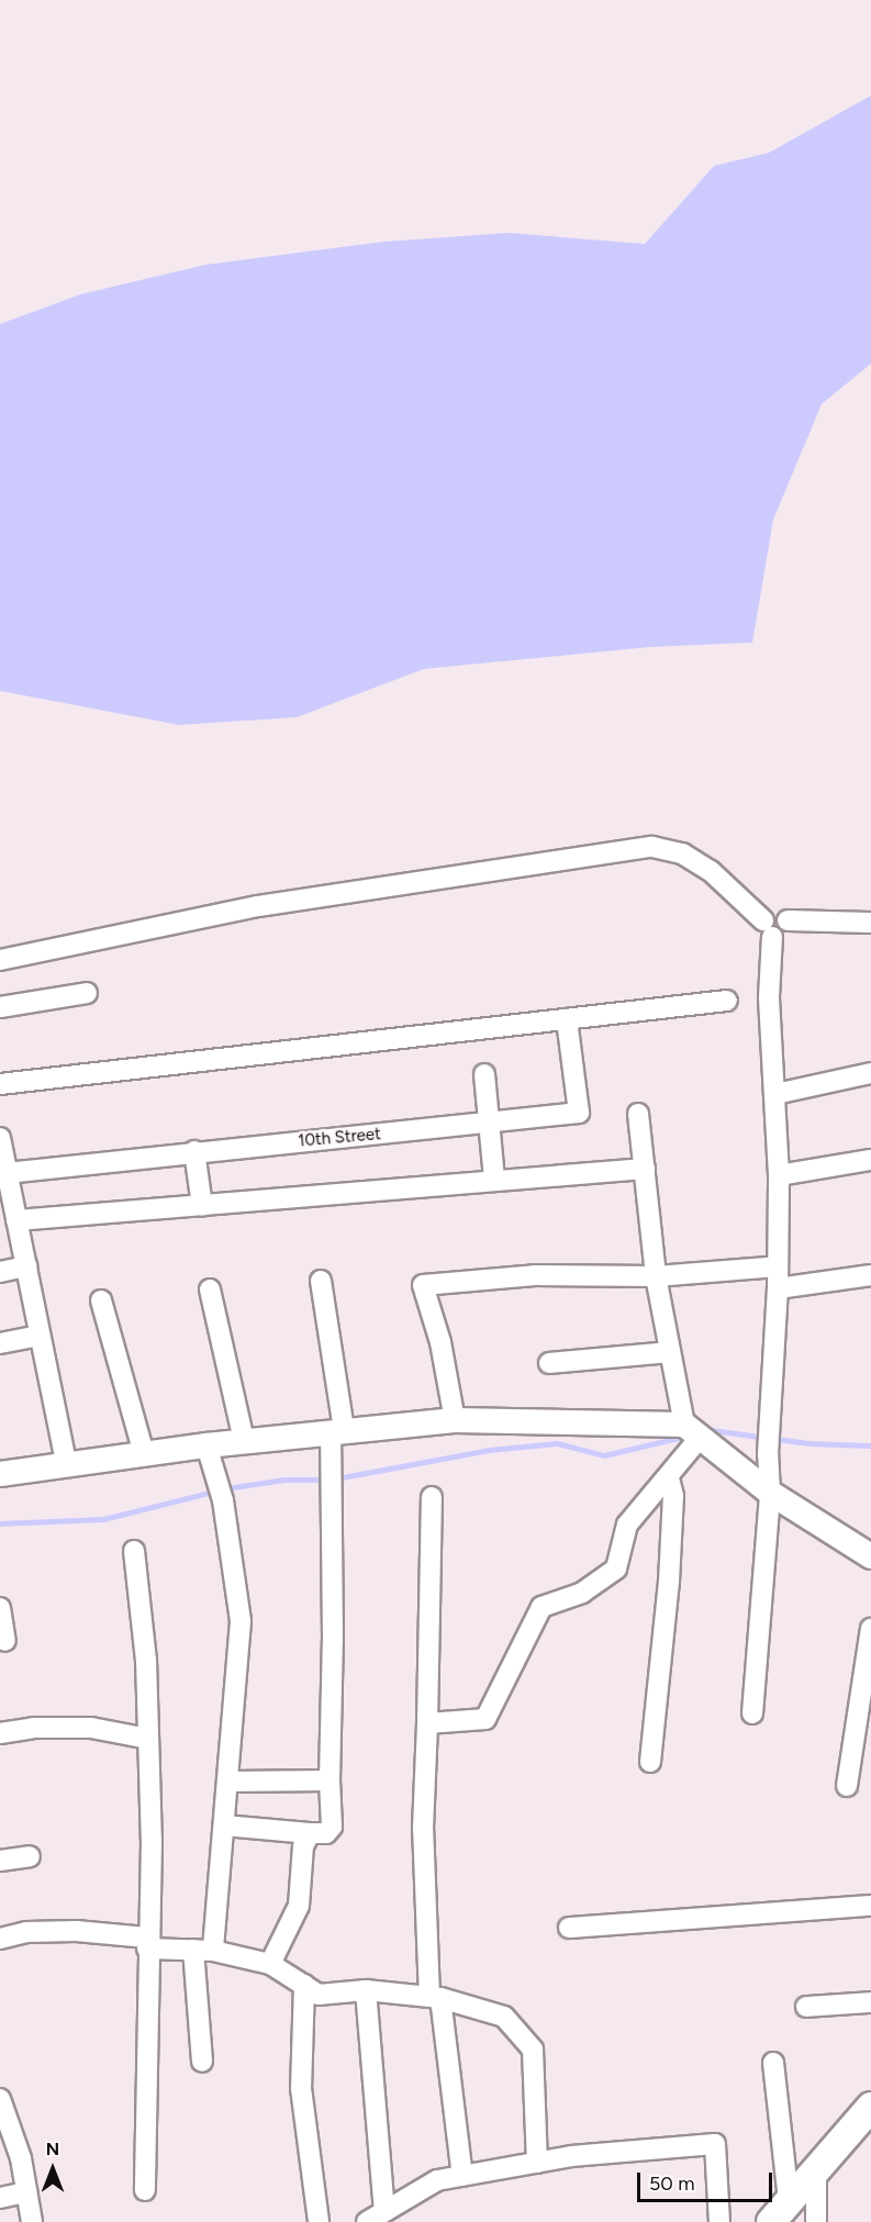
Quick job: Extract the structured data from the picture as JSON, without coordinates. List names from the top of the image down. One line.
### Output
{"streets":{"street":["10th Street"]},"scale_bar":"50 m","north":"top"}
